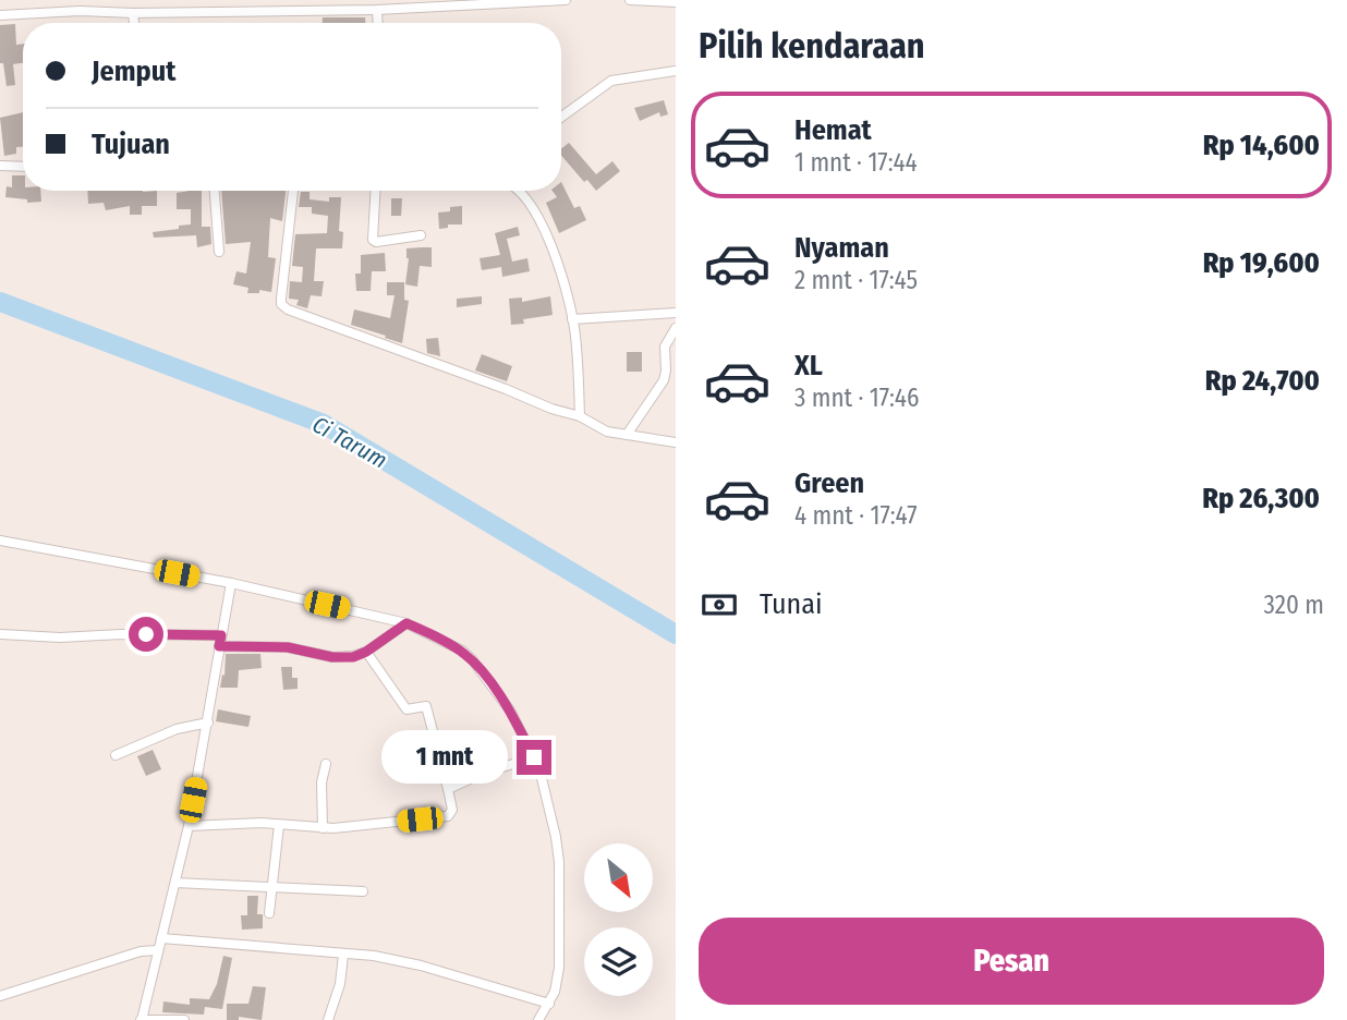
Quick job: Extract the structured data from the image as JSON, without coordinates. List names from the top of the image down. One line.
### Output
{"water":["Ci Tarum"],"north":"bottom right","page":{"heading":"Pilih kendaraan","banner":["Jemput","Tujuan"],"list":[{"name":"Hemat","note":"1 mnt · 17:44","value":"Rp 14,600"},{"name":"Nyaman","note":"2 mnt · 17:45","value":"Rp 19,600"},{"name":"XL","note":"3 mnt · 17:46","value":"Rp 24,700"},{"name":"Green","note":"4 mnt · 17:47","value":"Rp 26,300"}],"pay":["Tunai","320 m"],"bubble":"1 mnt","buttons":"Pesan"}}
